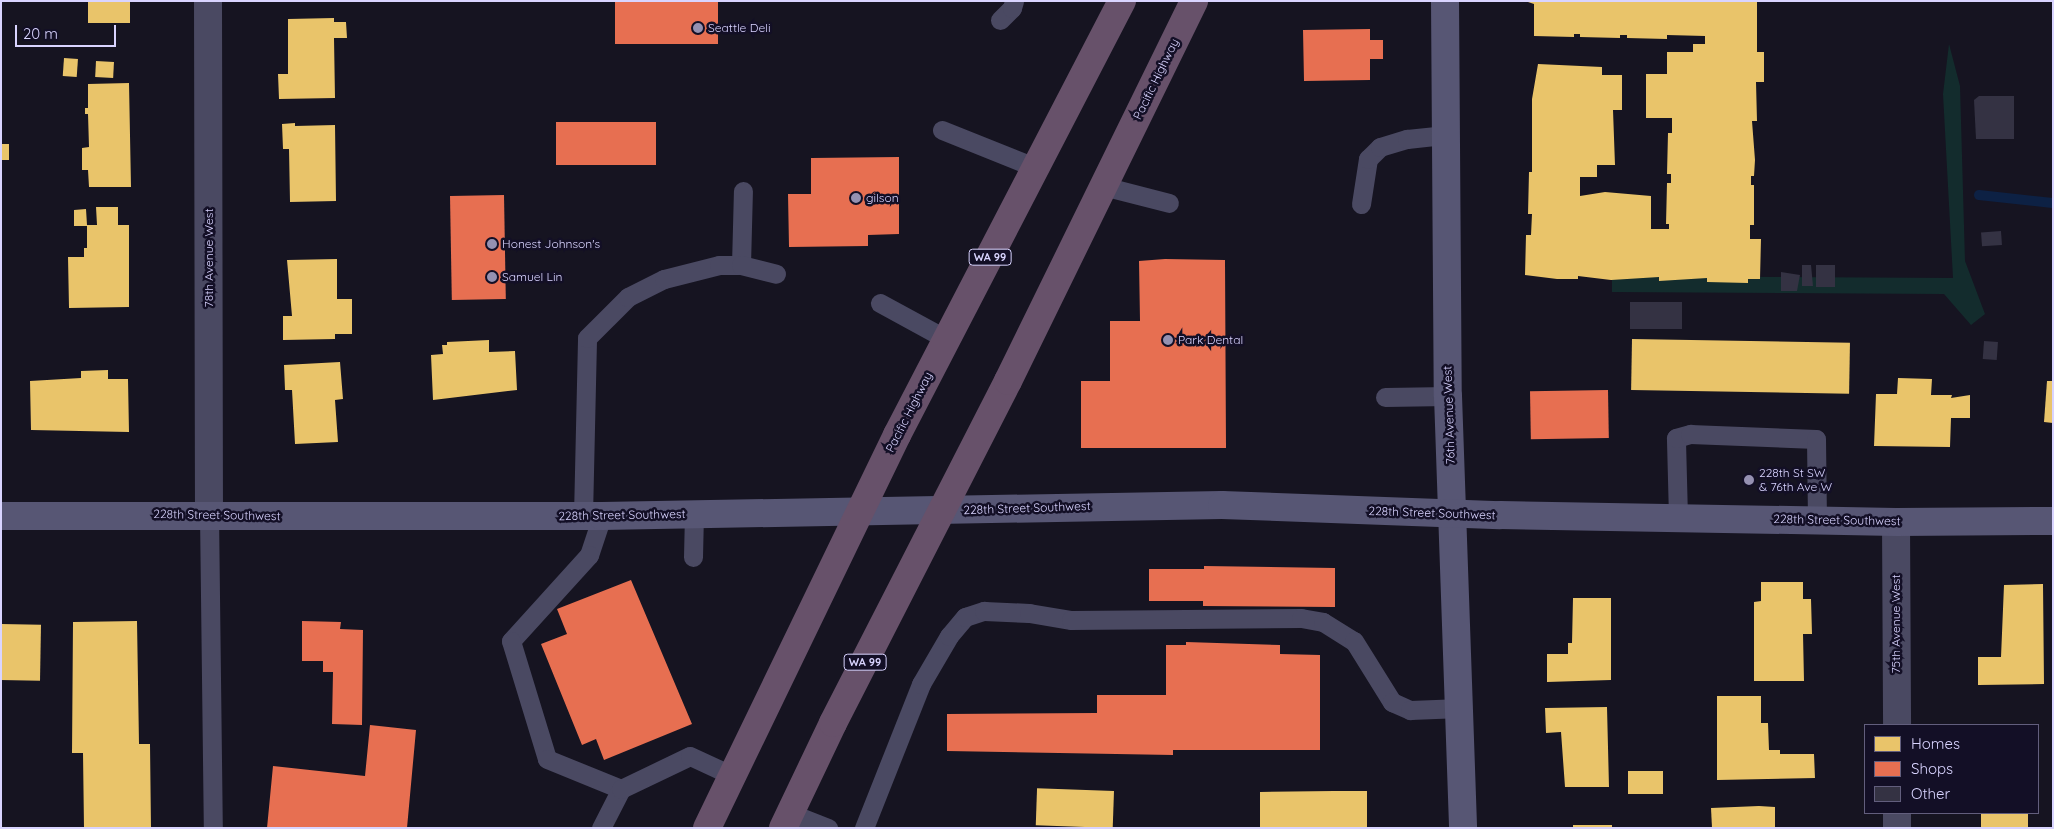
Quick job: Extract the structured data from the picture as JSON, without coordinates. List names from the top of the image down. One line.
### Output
{"streets":{"highway":["Pacific Highway","WA 99"],"street":["78th Avenue West","76th Avenue West","228th Street Southwest","75th Avenue West"]},"crossings":[["Pacific Highway","228th Street Southwest"],["78th Avenue West","228th Street Southwest"],["76th Avenue West","228th Street Southwest"],["228th Street Southwest","75th Avenue West"]],"places":["Seattle Deli","gilson","Honest Johnson's","Samuel Lin","Park Dental","228th St SW & 76th Ave W"],"legend":["Homes","Shops","Other"],"scale_bar":"20 m"}
